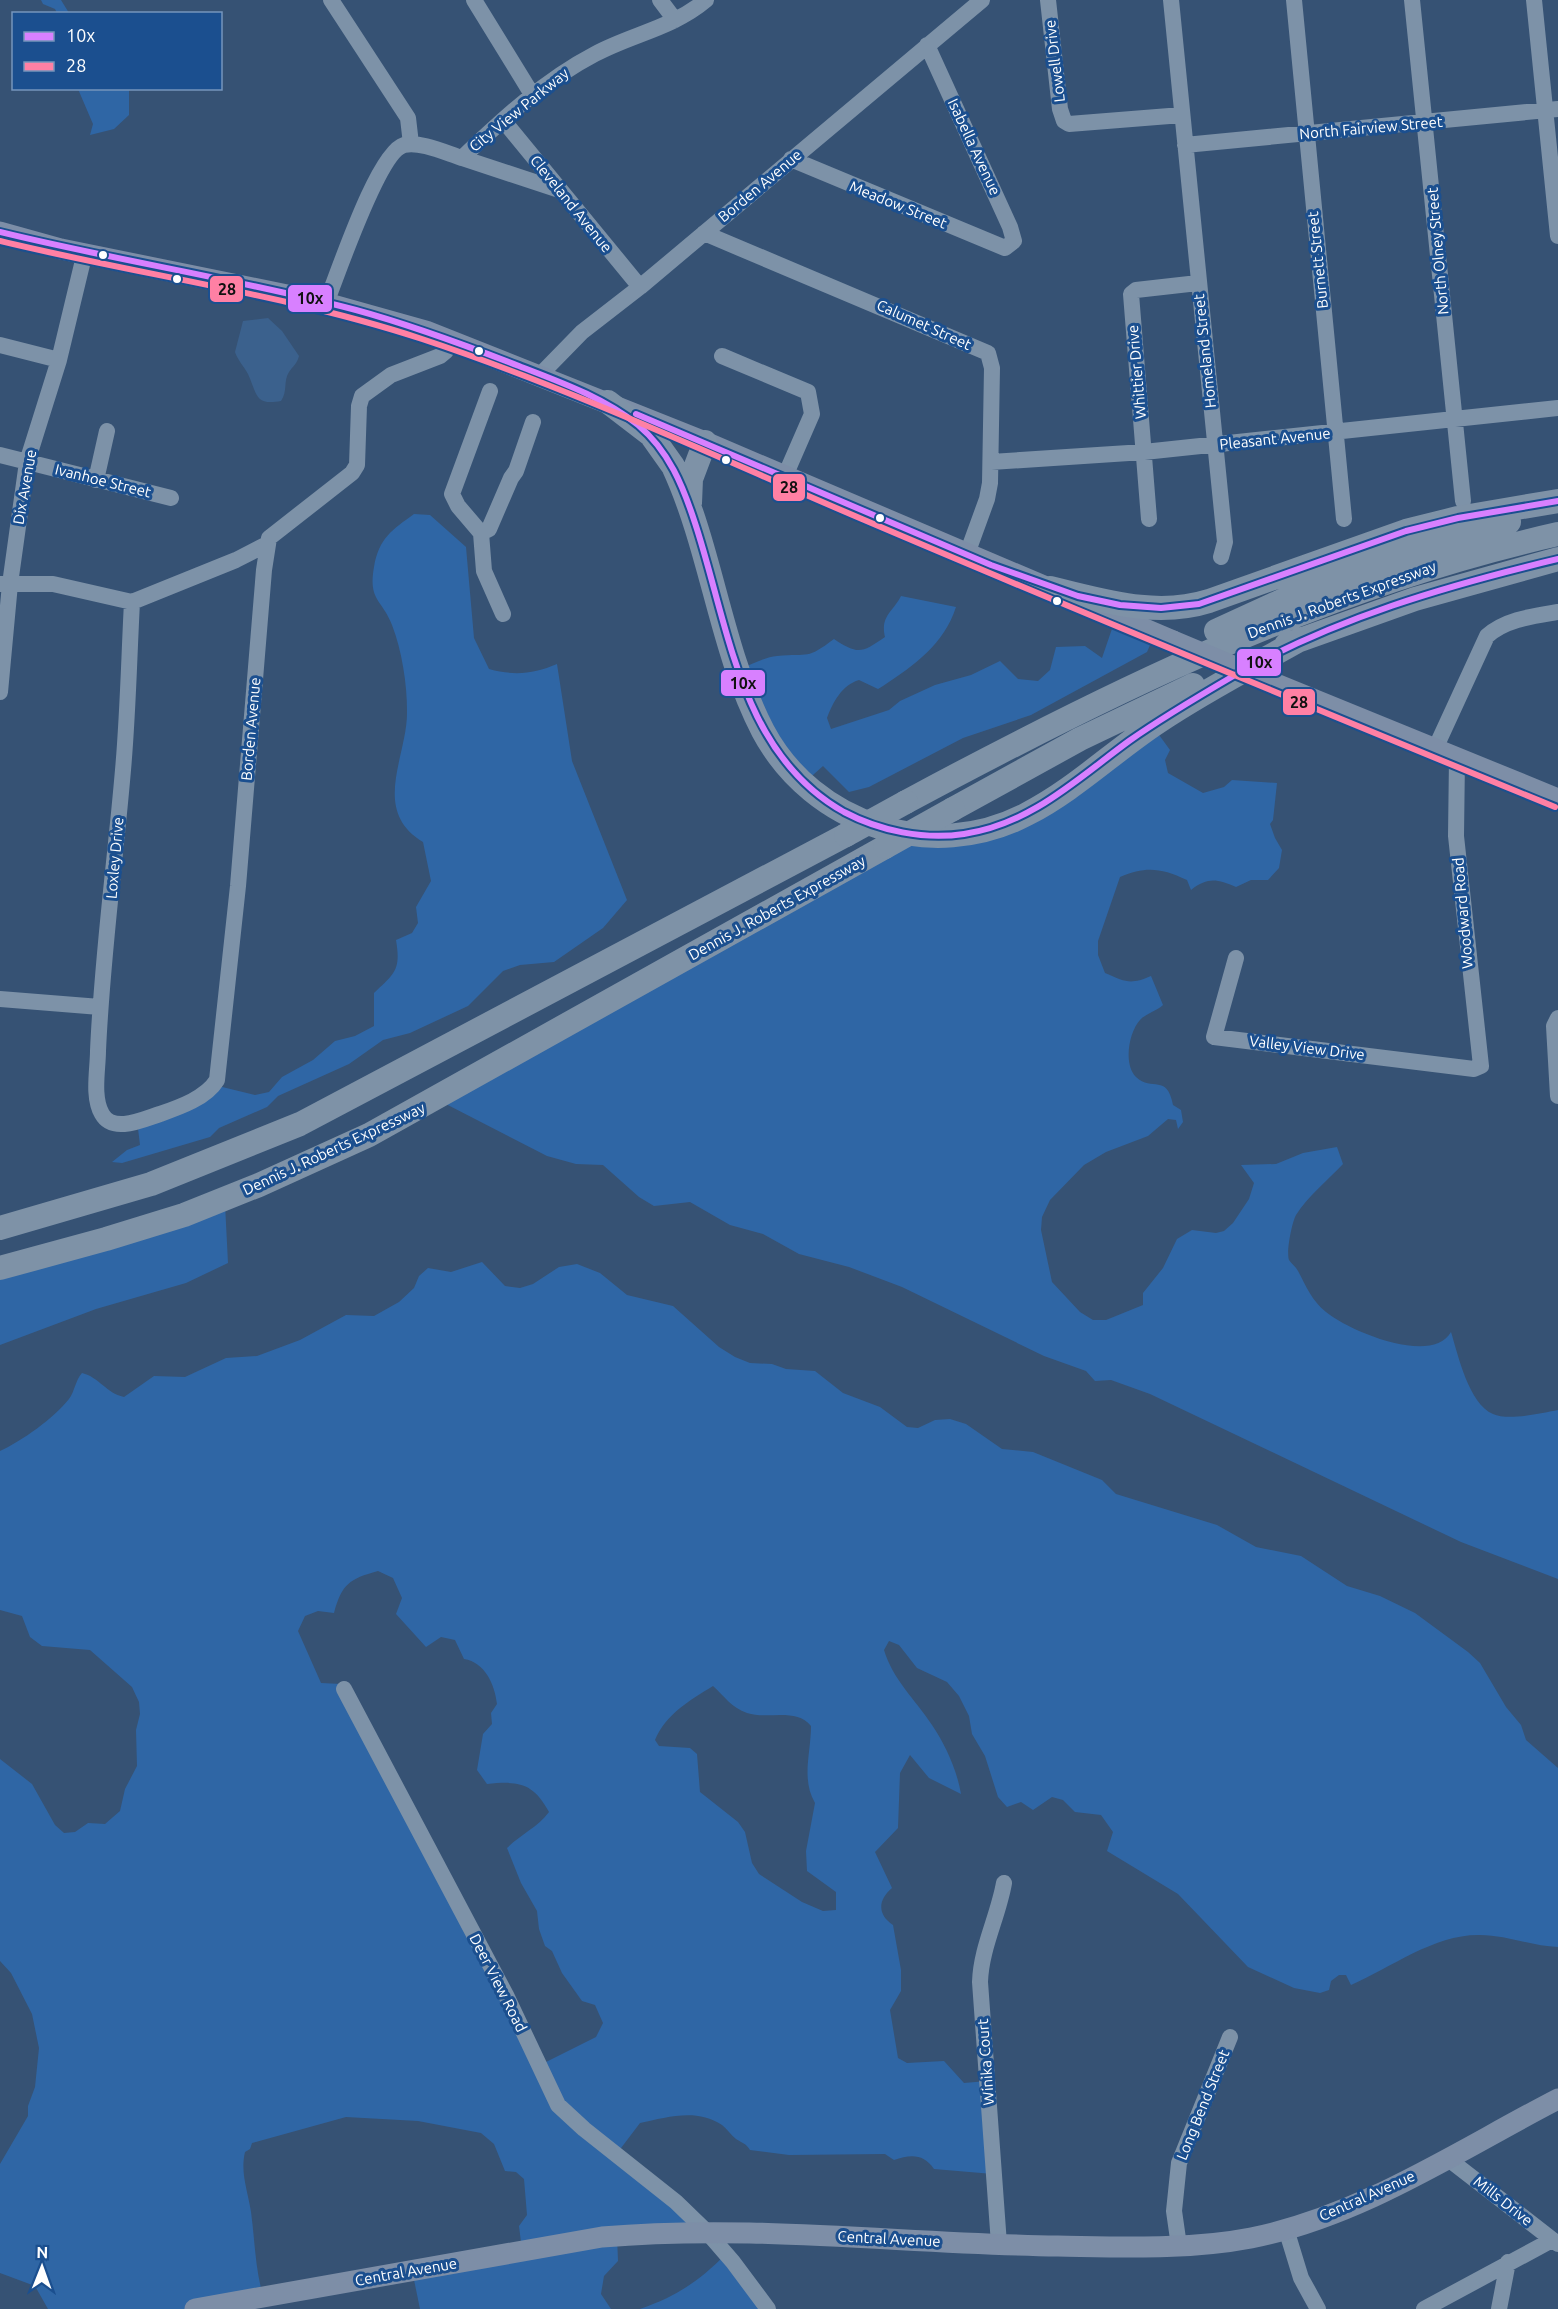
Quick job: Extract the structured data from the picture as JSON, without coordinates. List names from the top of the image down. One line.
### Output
{"streets":{"highway":["Dennis J. Roberts Expressway"],"main road":["Central Avenue"],"street":["Lowell Drive","City View Parkway","North Fairview Street","Isabella Avenue","Borden Avenue","Cleveland Avenue","Meadow Street","North Olney Street","Burnett Street","Calumet Street","Homeland Street","Whittier Drive","Pleasant Avenue","Ivanhoe Street","Dix Avenue","Loxley Drive","Woodward Road","Valley View Drive","Deer View Road","Winika Court","Long Bend Street","Mills Drive"]},"crossings":[["Lowell Drive","Homeland Street"],["City View Parkway","Cleveland Avenue"],["North Fairview Street","North Olney Street"],["North Fairview Street","Burnett Street"],["North Fairview Street","Homeland Street"],["Isabella Avenue","Borden Avenue"],["Isabella Avenue","Meadow Street"],["Borden Avenue","Cleveland Avenue"],["Borden Avenue","Meadow Street"],["Borden Avenue","Calumet Street"],["Borden Avenue","Loxley Drive"],["North Olney Street","Pleasant Avenue"],["Burnett Street","Pleasant Avenue"],["Calumet Street","Pleasant Avenue"],["Homeland Street","Whittier Drive"],["Homeland Street","Pleasant Avenue"],["Whittier Drive","Pleasant Avenue"],["Ivanhoe Street","Dix Avenue"],["Woodward Road","Valley View Drive"],["Deer View Road","Central Avenue"],["Winika Court","Central Avenue"],["Long Bend Street","Central Avenue"],["Central Avenue","Mills Drive"]],"lines":["transit line 10x","transit line 28"],"legend":["10x","28"],"north":"top"}
